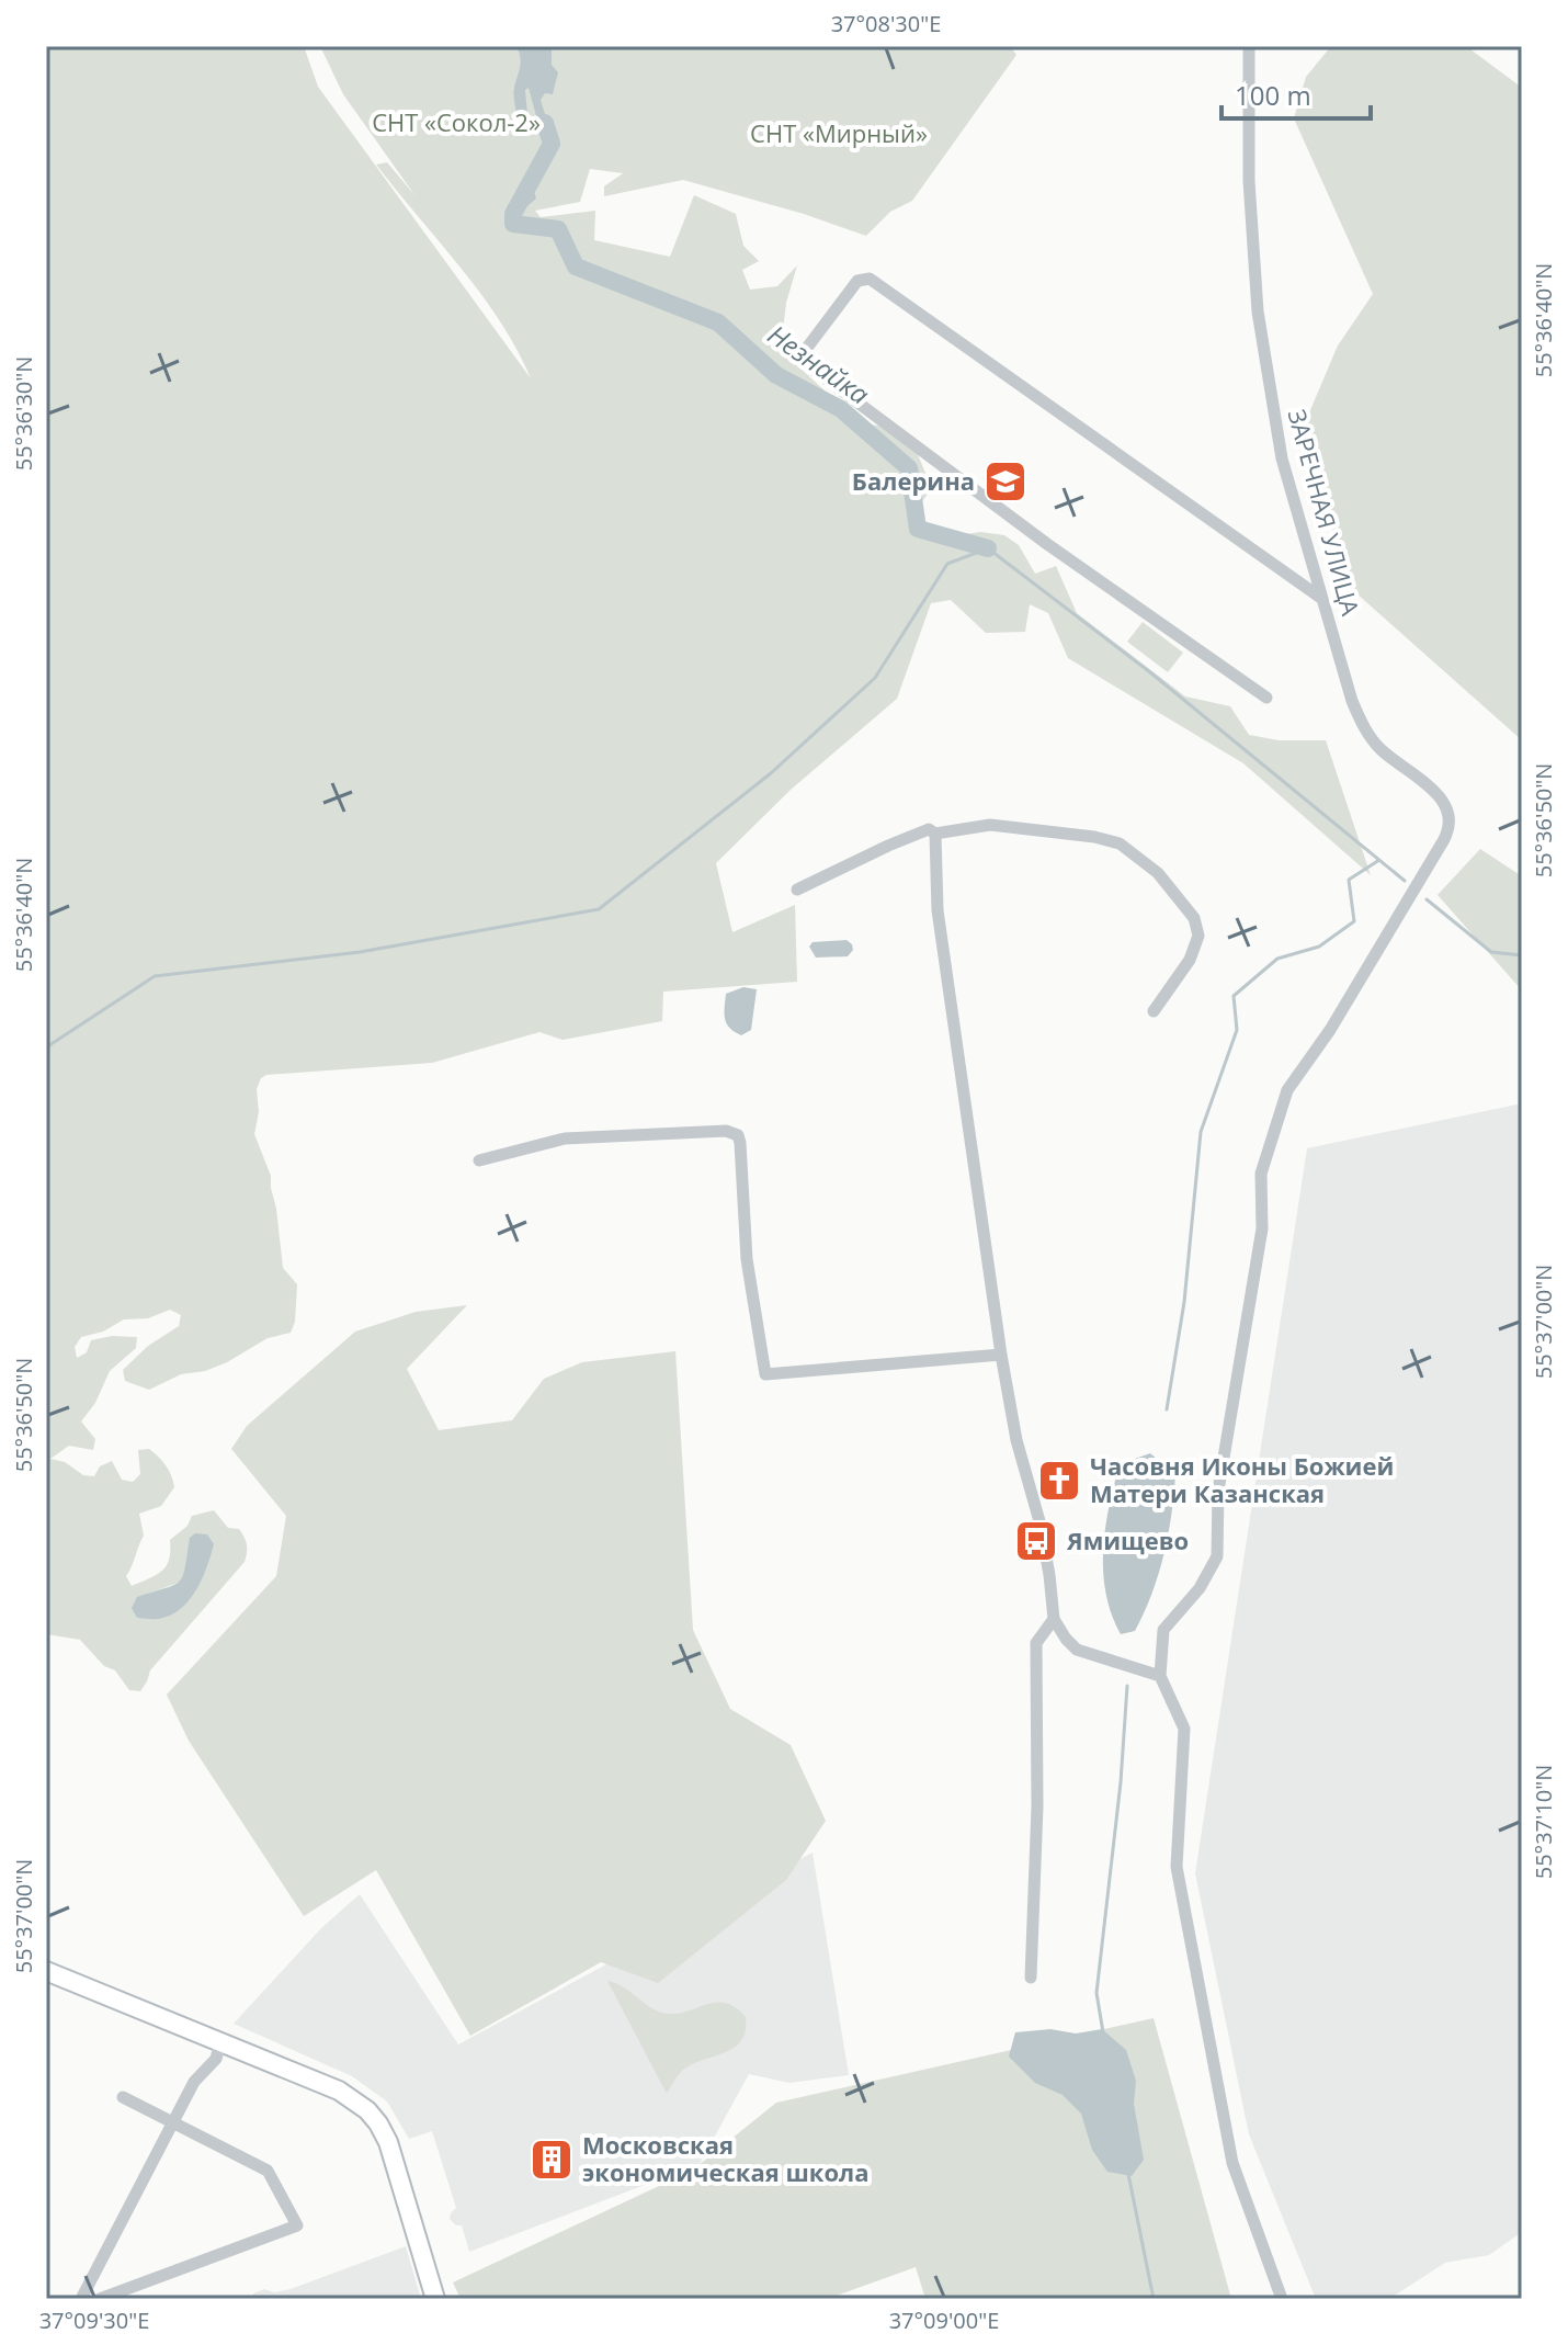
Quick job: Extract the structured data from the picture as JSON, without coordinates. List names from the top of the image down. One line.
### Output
{"streets":{"street":["ЗАРЕЧНАЯ УЛИЦА"]},"water":["Незнайка"],"parks":["СНТ «Сокол-2»","СНТ «Мирный»"],"places":{"school or university":["Балерина"],"church":["Часовня Иконы Божией Матери Казанская"],"bus stop":["Ямищево"],"building":["Московская экономическая школа"]},"scale_bar":"100 m","coordinates":["37°08'30\"E","55°36'40\"N","55°36'30\"N","55°36'50\"N","55°37'00\"N","55°37'10\"N","37°09'30\"E","37°09'00\"E"]}
